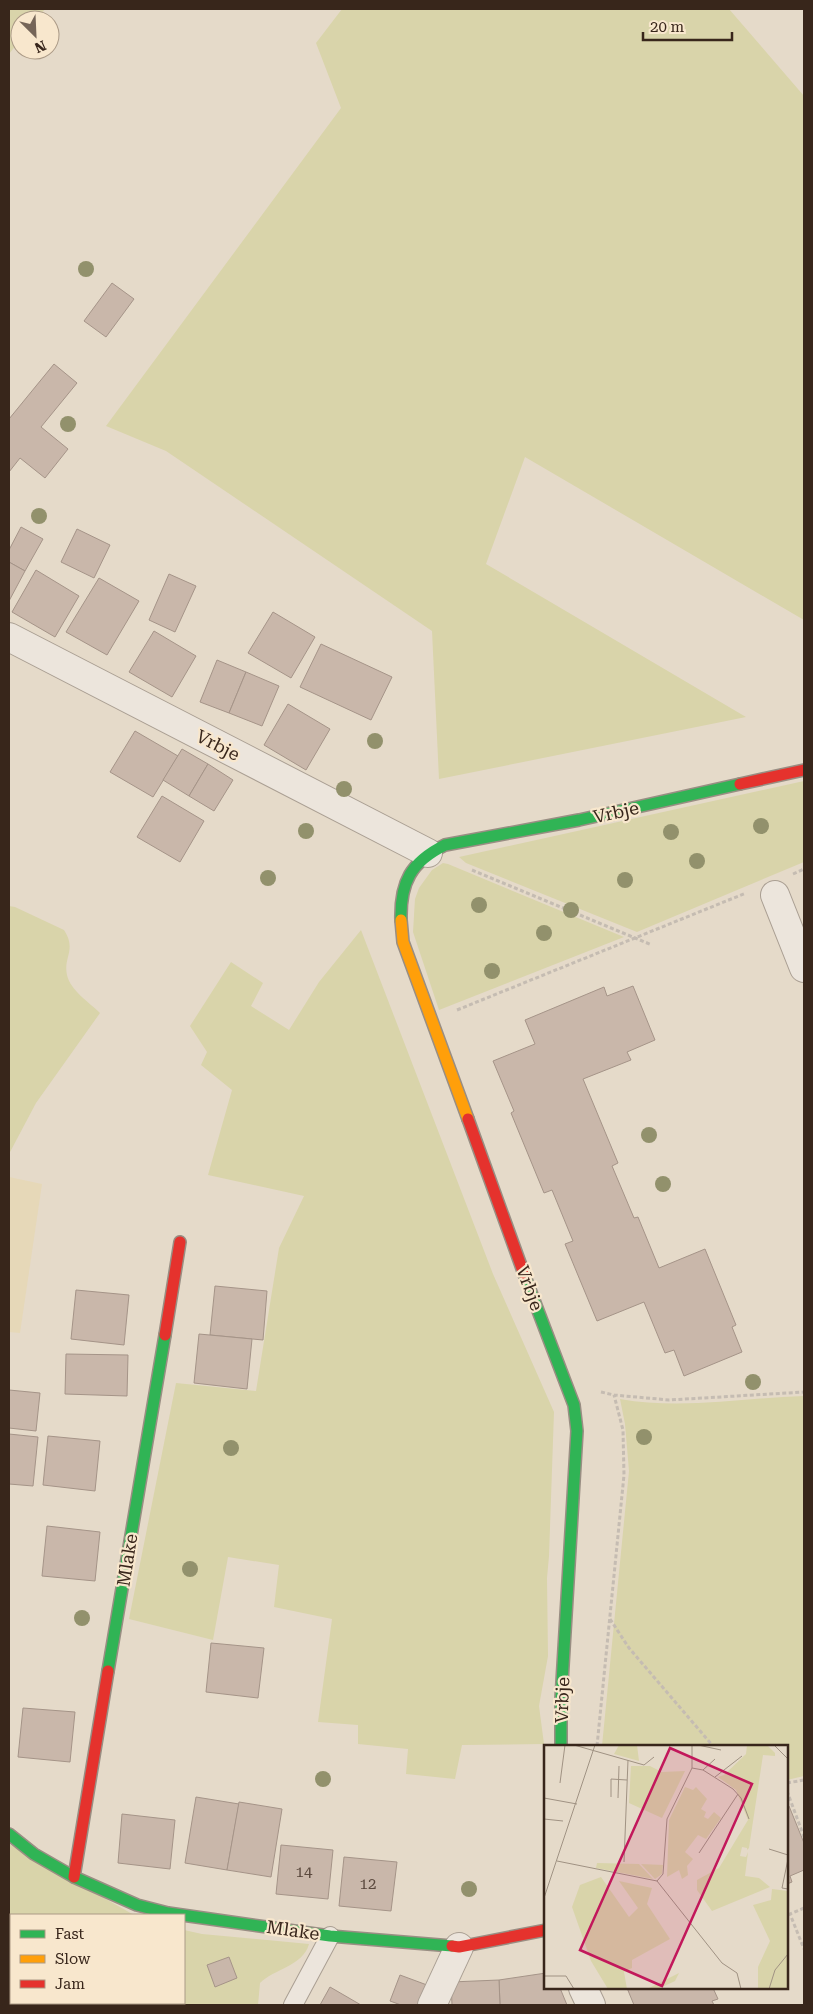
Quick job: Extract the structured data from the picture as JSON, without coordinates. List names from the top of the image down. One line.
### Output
{"streets":{"street":["Vrbje","Mlake"]},"house_numbers":["14","12"],"legend":["Fast","Slow","Jam"],"scale_bar":"20 m","north":"bottom right"}
